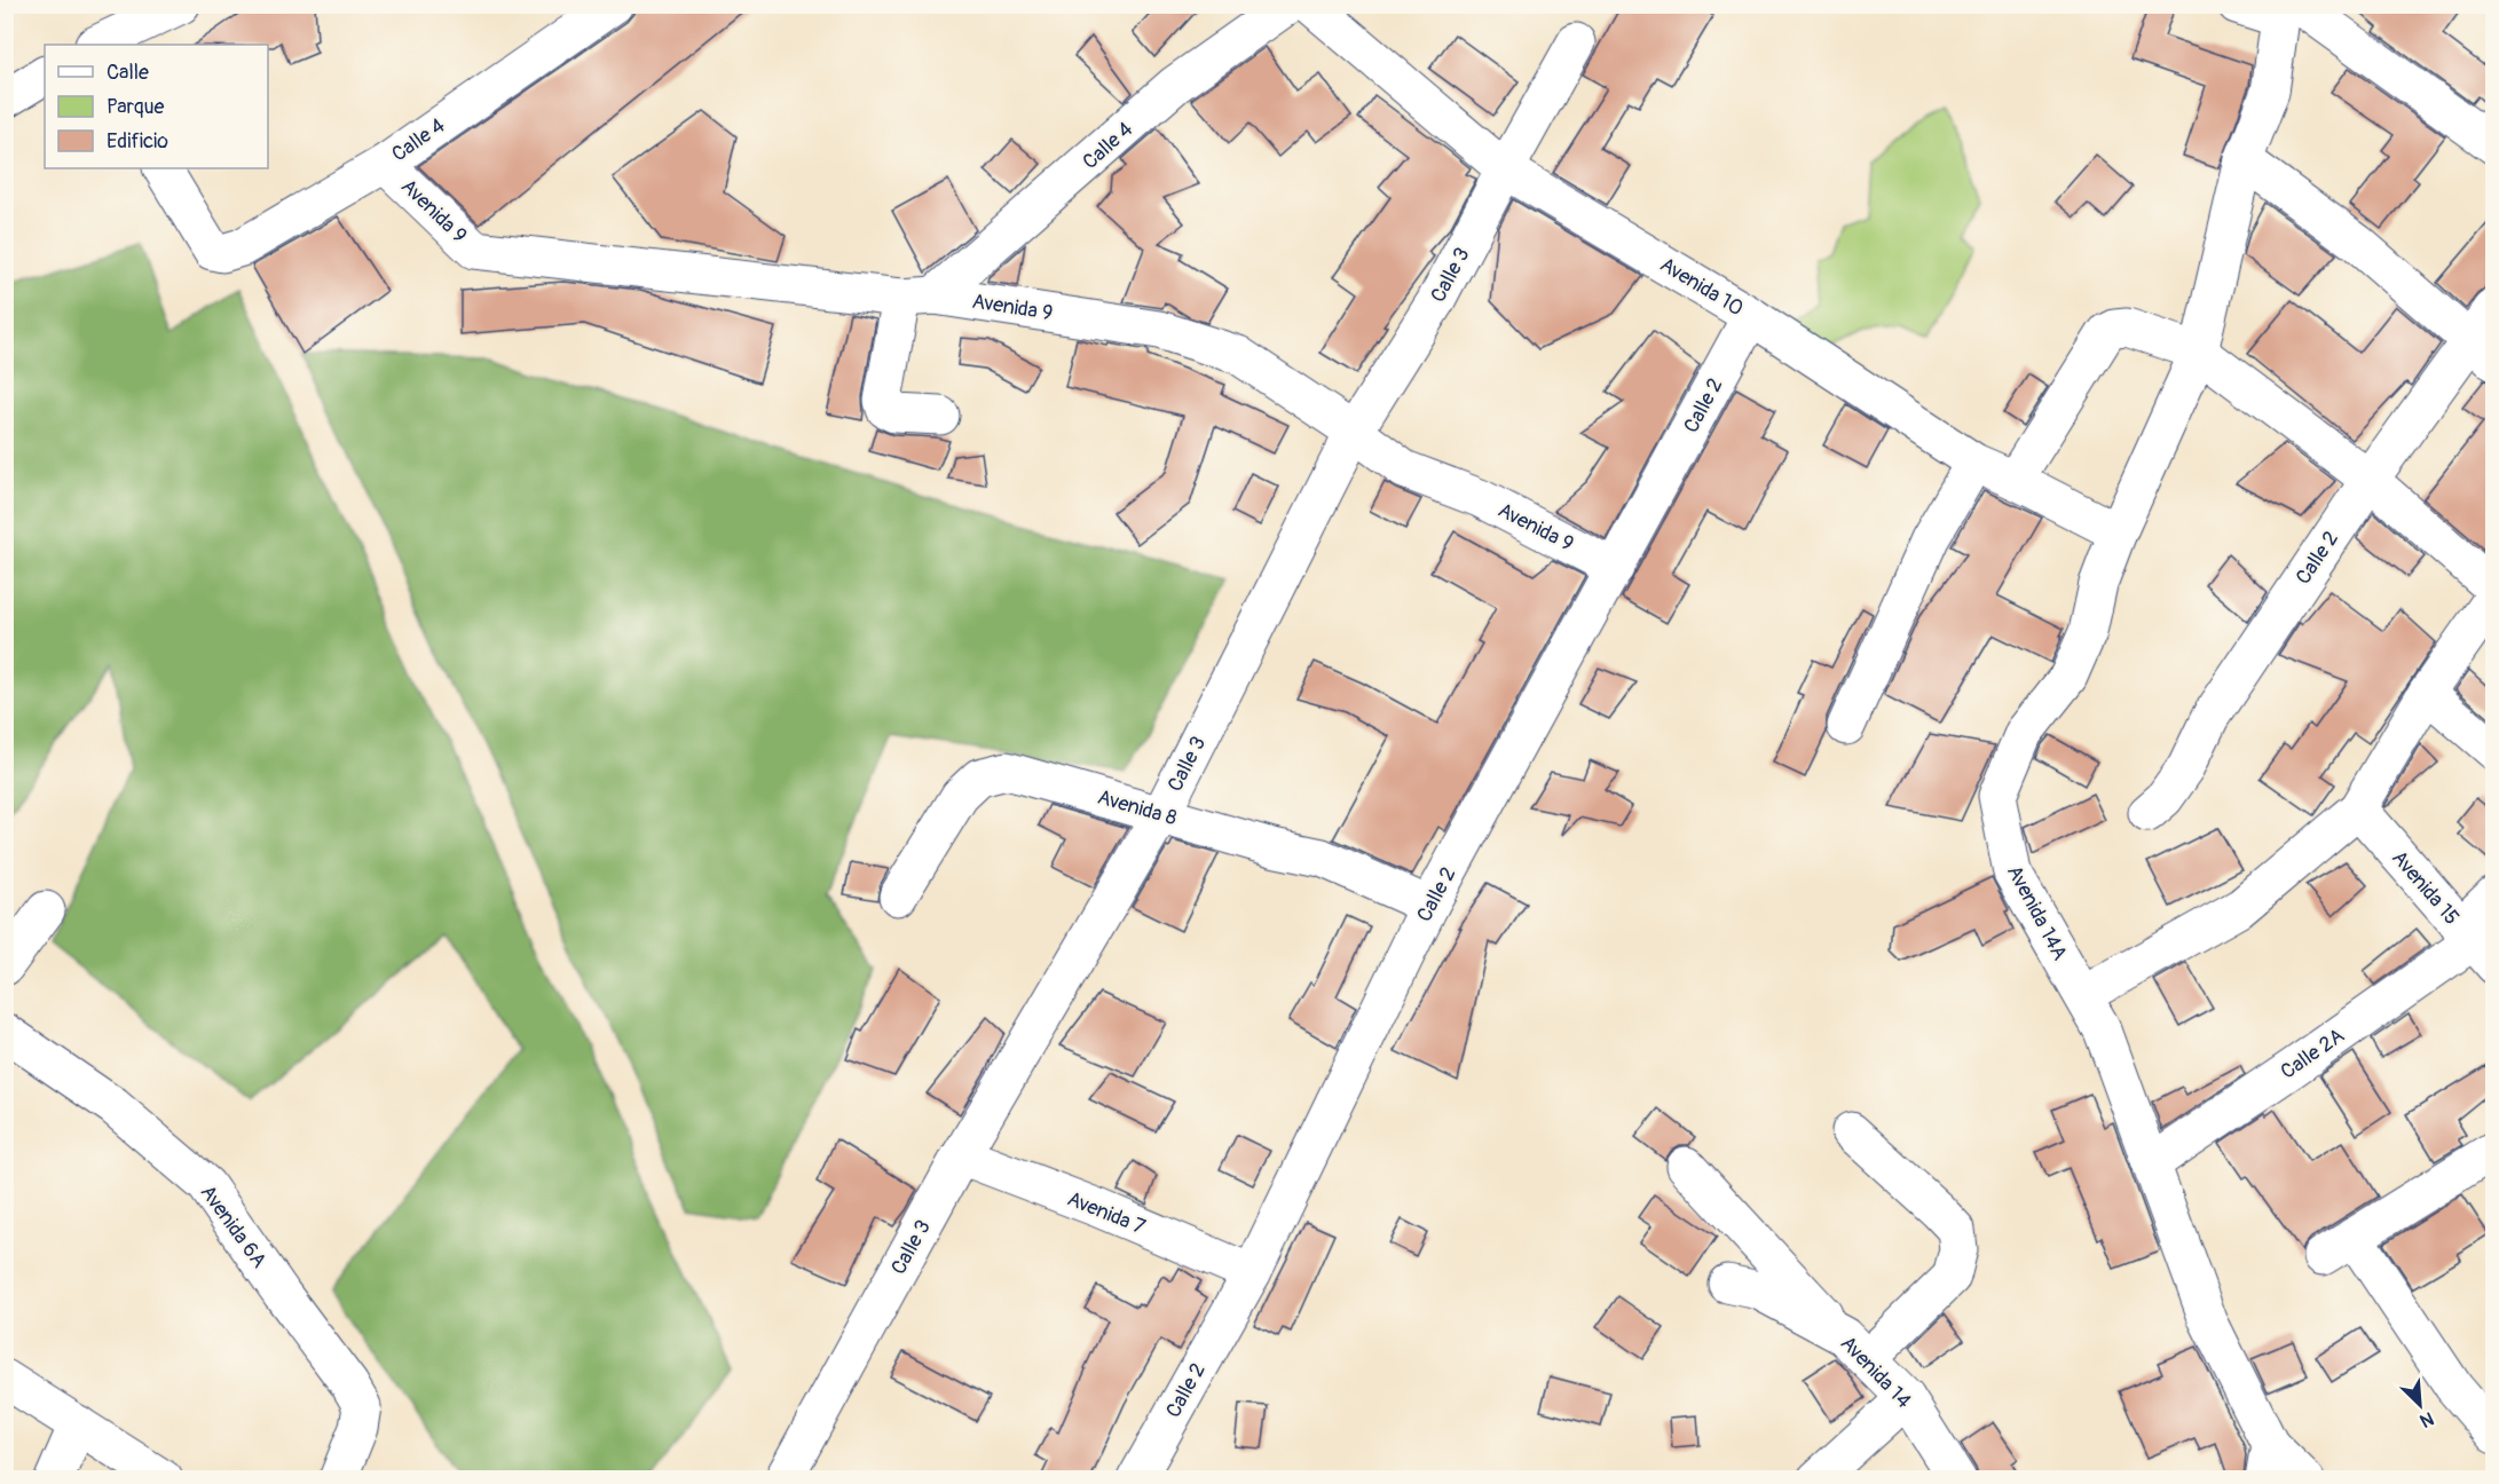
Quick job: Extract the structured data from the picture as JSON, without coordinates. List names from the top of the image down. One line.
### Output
{"streets":{"street":["Calle 4","Avenida 9","Calle 3","Avenida 10","Calle 2","Avenida 8","Avenida 15","Avenida 14A","Calle 2A","Avenida 7","Avenida 6A","Avenida 14"]},"crossings":[["Calle 4","Avenida 9"],["Avenida 9","Calle 3"],["Avenida 9","Calle 2"],["Calle 3","Avenida 10"],["Calle 3","Avenida 8"],["Calle 3","Avenida 7"],["Avenida 10","Calle 2"],["Avenida 10","Avenida 14A"],["Calle 2","Avenida 8"],["Calle 2","Avenida 7"],["Avenida 15","Calle 2A"],["Avenida 14A","Calle 2A"]],"legend":["Calle","Parque","Edificio"],"north":"bottom right"}
